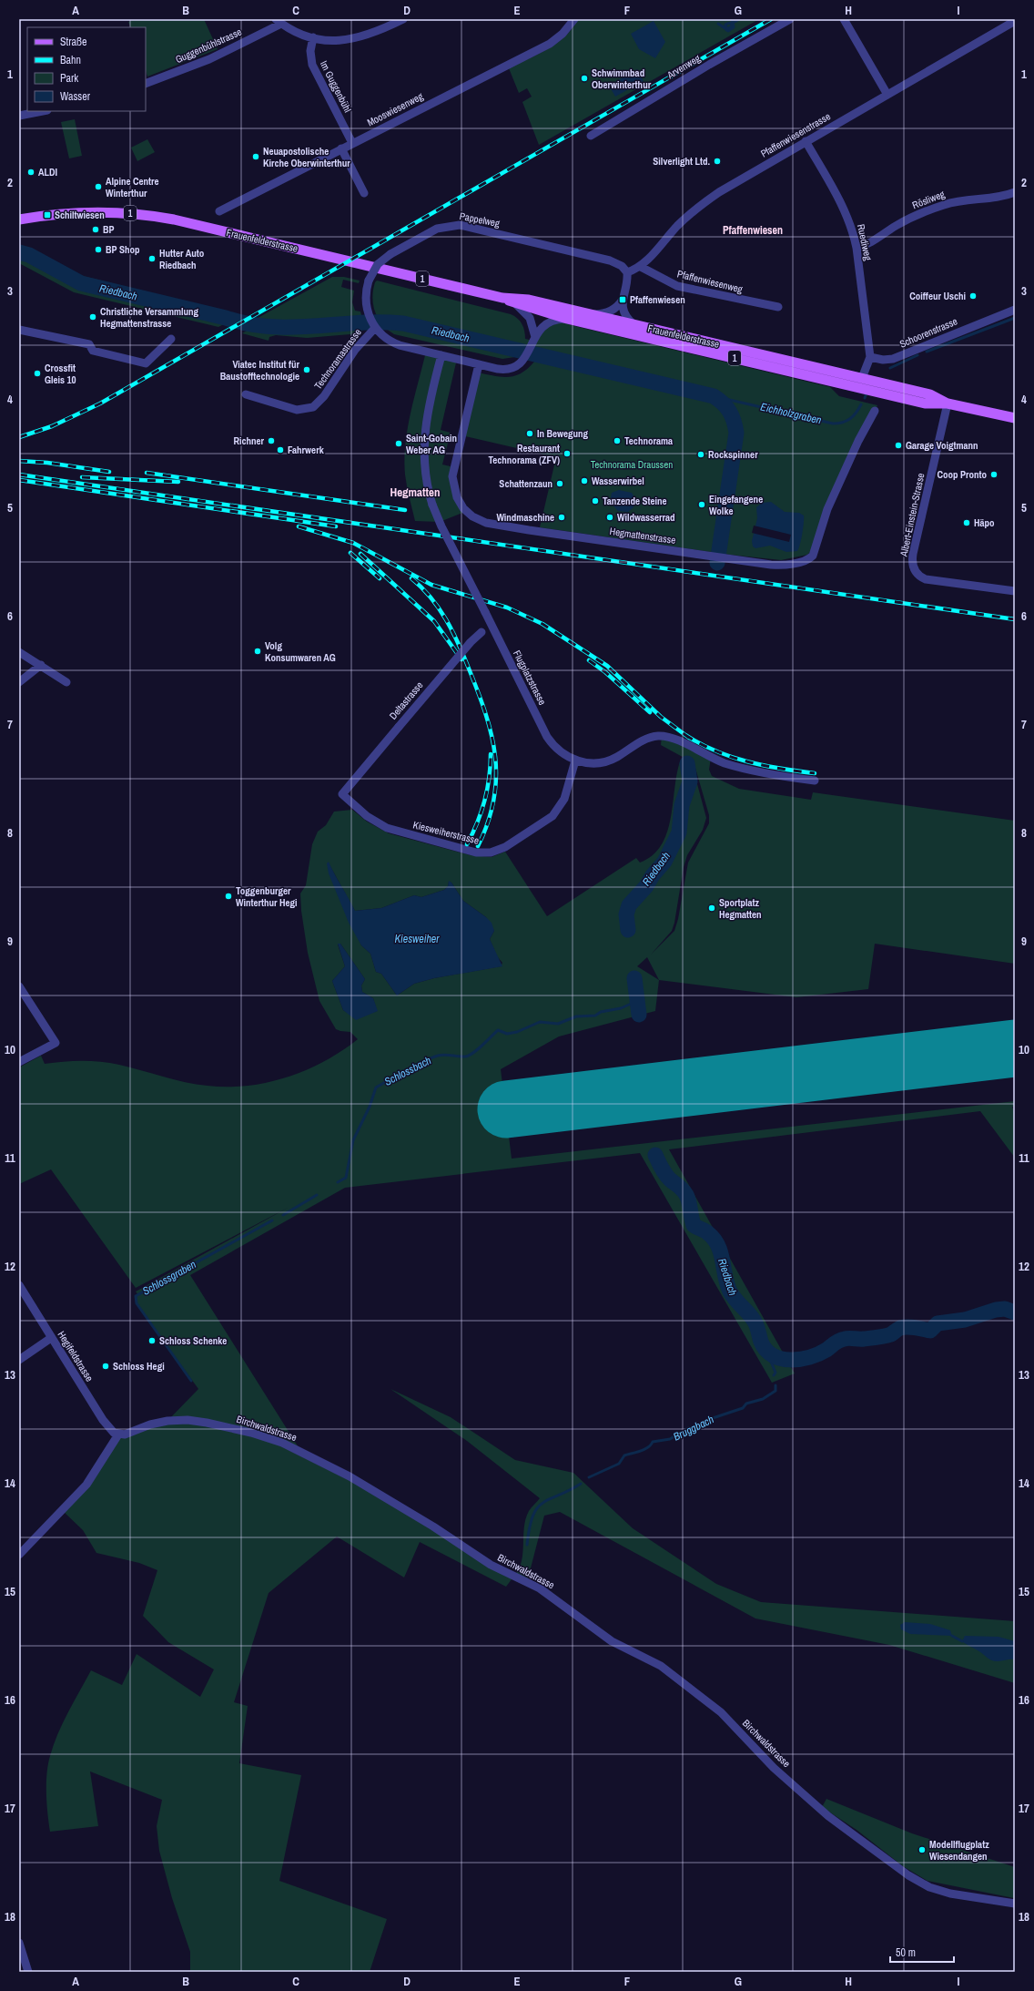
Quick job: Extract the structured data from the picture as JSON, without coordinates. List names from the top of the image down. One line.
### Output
{"streets":{"main road":["1","Frauenfelderstrasse"],"street":["Guggenbühlstrasse","Arvenweg","Im Guggenbühl","Mooswiesenweg","Pfaffenwiesenstrasse","Rösliweg","Pappelweg","Ruediweg","Pfaffenwiesenweg","Schoorenstrasse","Technoramastrasse","Albert-Einstein-Strasse","Hegmattenstrasse","Flugplatzstrasse","Deltastrasse","Kiesweiherstrasse","Hegifeldstrasse","Birchwaldstrasse"]},"crossings":[["Guggenbühlstrasse","Im Guggenbühl"],["Im Guggenbühl","Mooswiesenweg"],["Pfaffenwiesenstrasse","Pappelweg"],["Pfaffenwiesenstrasse","Ruediweg"],["Pfaffenwiesenstrasse","Pfaffenwiesenweg"],["Rösliweg","Ruediweg"],["Pappelweg","Technoramastrasse"],["Frauenfelderstrasse","Technoramastrasse"],["Frauenfelderstrasse","Albert-Einstein-Strasse"],["Ruediweg","Schoorenstrasse"],["Technoramastrasse","Hegmattenstrasse"],["Technoramastrasse","Flugplatzstrasse"],["Flugplatzstrasse","Deltastrasse"],["Flugplatzstrasse","Kiesweiherstrasse"],["Deltastrasse","Kiesweiherstrasse"],["Hegifeldstrasse","Birchwaldstrasse"]],"districts":["Pfaffenwiesen","Hegmatten"],"water":["Riedbach","Eichholzgraben","Kiesweiher","Schlossbach","Schlossgraben","Bruggbach"],"parks":["Technorama Draussen"],"places":{"other":["Schwimmbad Oberwinterthur","Neuapostolische Kirche Oberwinterthur","Silverlight Ltd.","ALDI","Alpine Centre Winterthur","BP","BP Shop","Hutter Auto Riedbach","Coiffeur Uschi","Christliche Versammlung Hegmattenstrasse","Viatec Institut für Baustofftechnologie","Crossfit Gleis 10","In Bewegung","Richner","Technorama","Saint-Gobain Weber AG","Garage Voigtmann","Fahrwerk","Restaurant Technorama (ZFV)","Rockspinner","Coop Pronto","Wasserwirbel","Schattenzaun","Tanzende Steine","Eingefangene Wolke","Windmaschine","Wildwasserrad","Häpo","Volg Konsumwaren AG","Toggenburger Winterthur Hegi","Sportplatz Hegmatten","Schloss Schenke","Schloss Hegi","Modellflugplatz Wiesendangen"],"transit":["Schiltwiesen","Pfaffenwiesen"]},"legend":["Straße","Bahn","Park","Wasser"],"scale_bar":"50 m","grid":{"columns":["A","B","C","D","E","F","G","H","I"],"rows":["1","2","3","4","5","6","7","8","9","10","11","12","13","14","15","16","17","18"]}}
